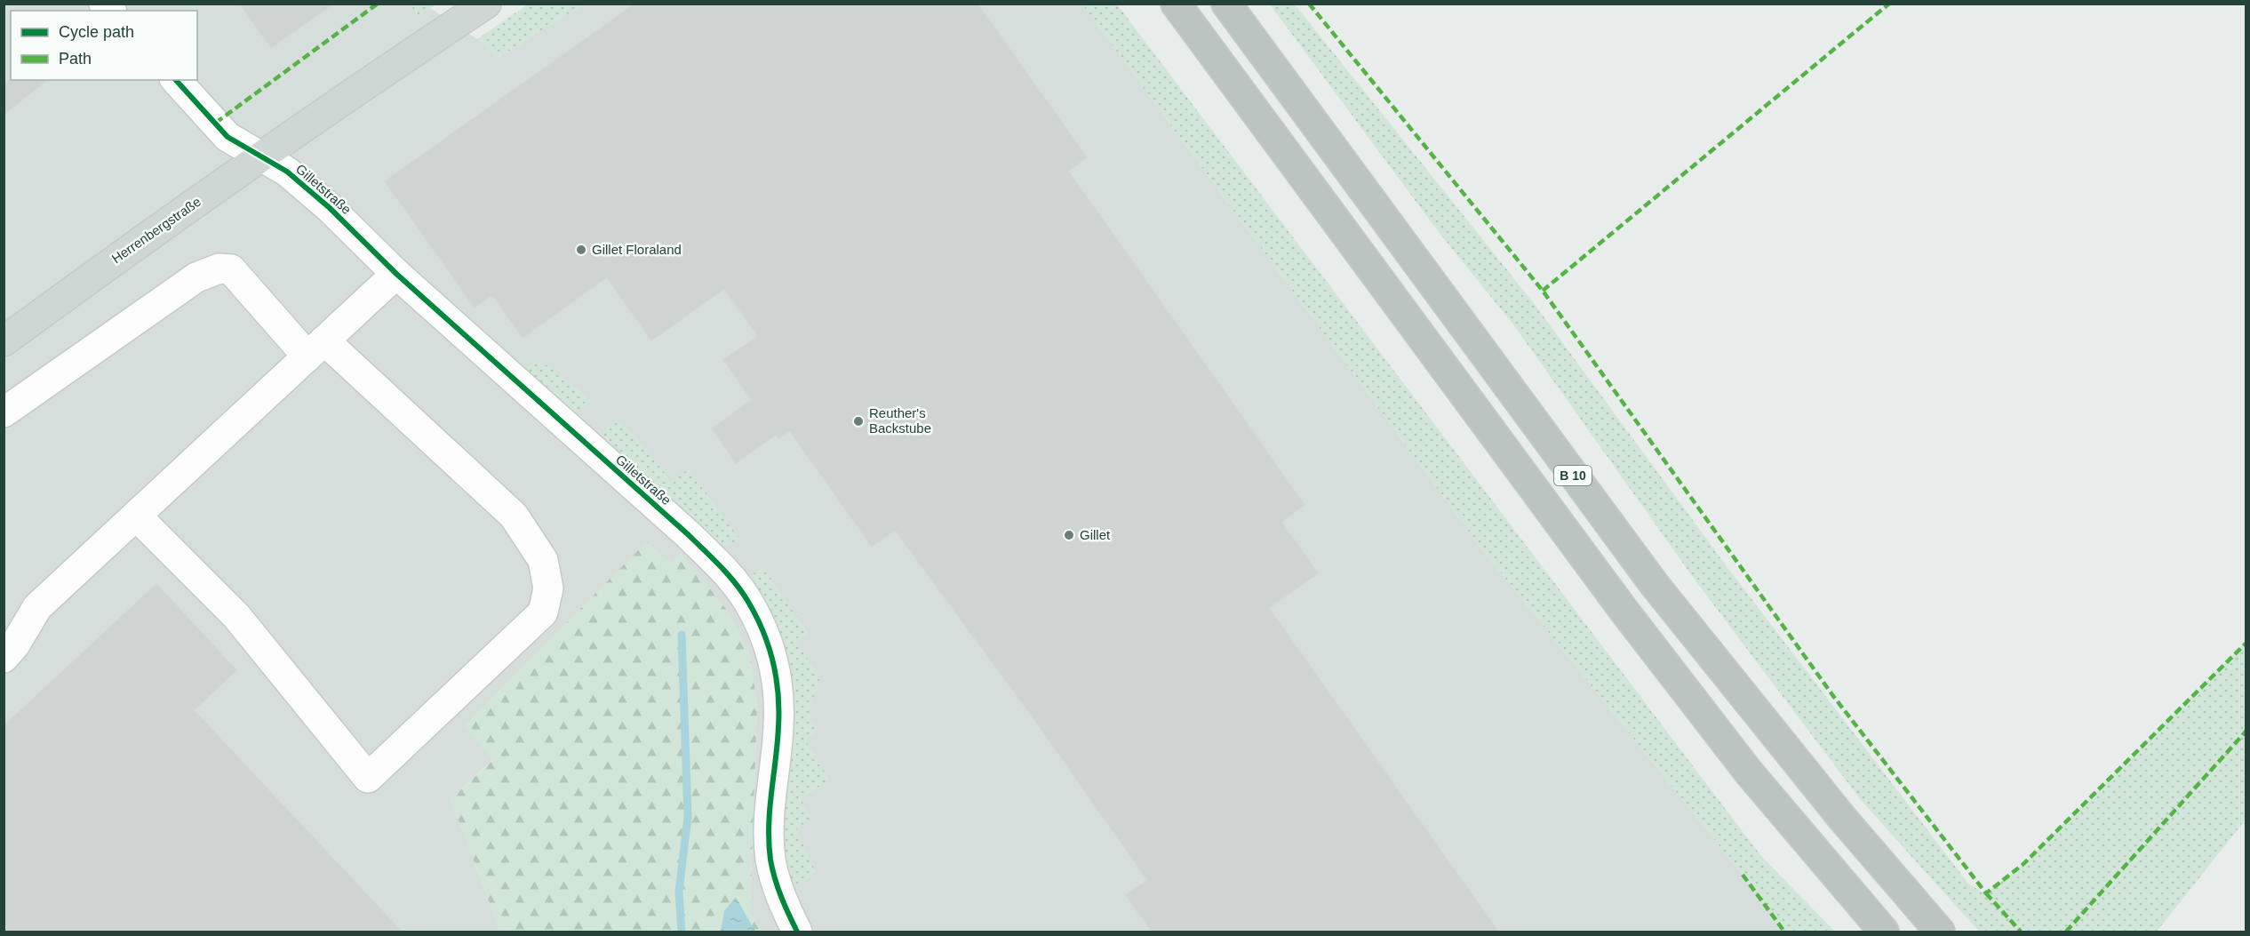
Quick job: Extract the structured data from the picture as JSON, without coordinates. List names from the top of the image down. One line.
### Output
{"streets":{"highway":["B 10"],"main road":["Herrenbergstraße"],"street":["Gilletstraße"]},"crossings":[["Gilletstraße","Herrenbergstraße"]],"places":["Gillet Floraland","Reuther's Backstube","Gillet"],"legend":["Cycle path","Path"]}
